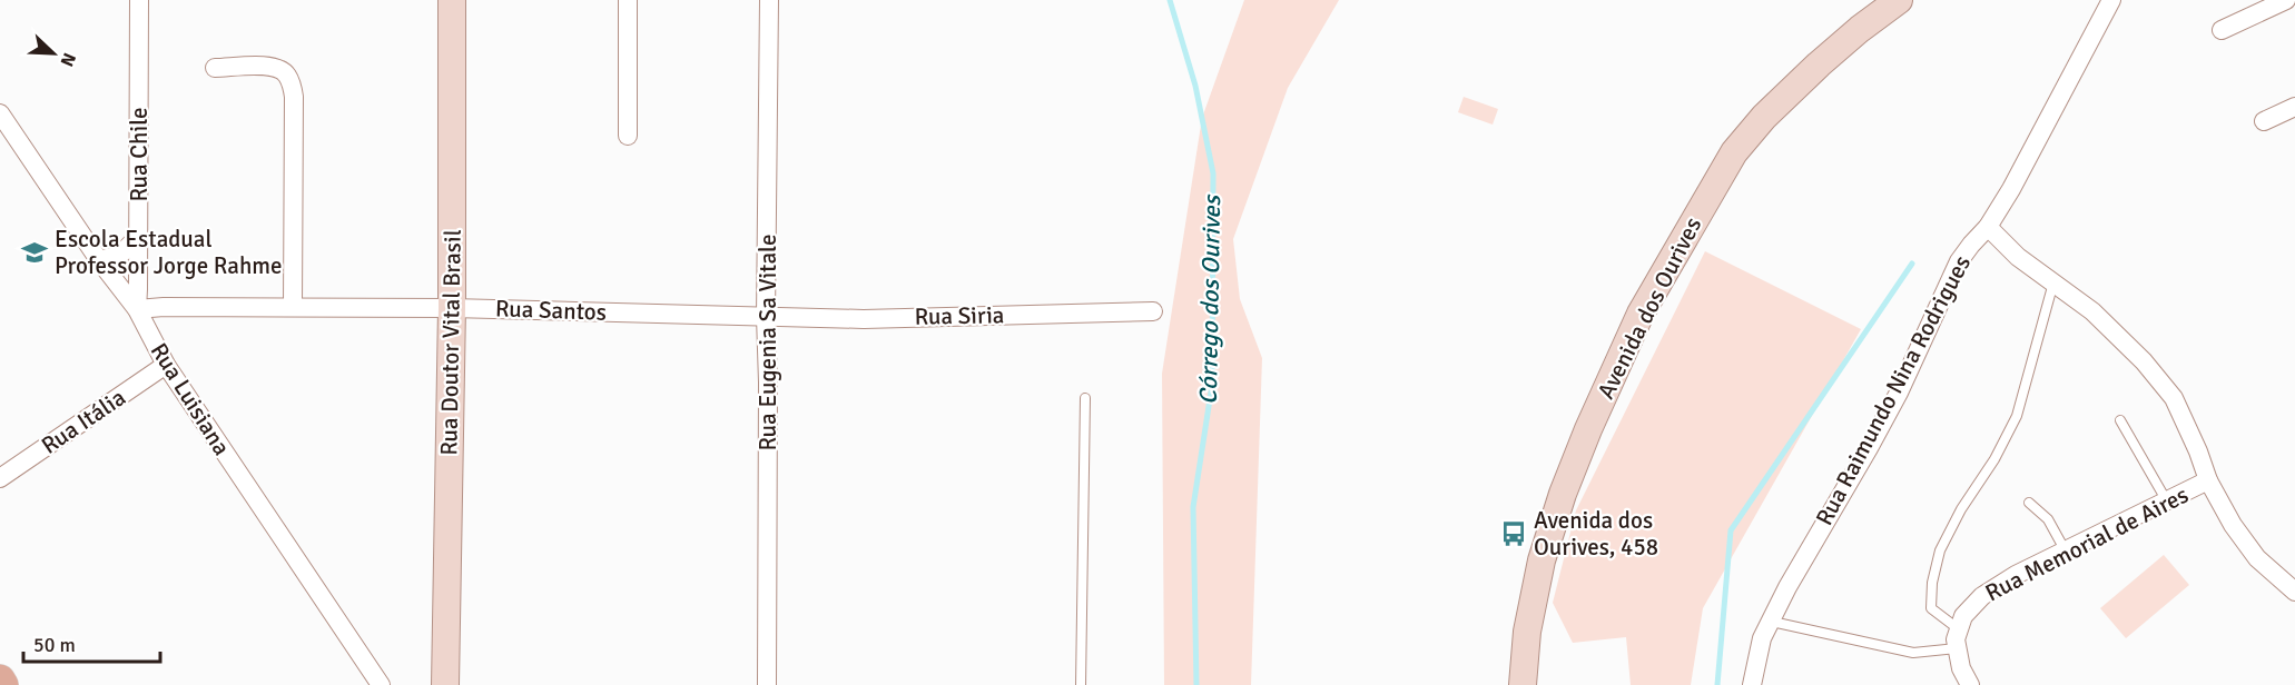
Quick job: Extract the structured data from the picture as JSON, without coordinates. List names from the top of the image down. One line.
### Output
{"streets":{"main road":["Avenida dos Ourives","Rua Doutor Vital Brasil"],"street":["Rua Chile","Rua Santos","Rua Siria","Rua Eugenia Sa Vitale","Rua Raimundo Nina Rodrigues","Rua Luisiana","Rua Itália","Rua Memorial de Aires"]},"crossings":[["Rua Chile","Rua Santos"],["Rua Chile","Rua Luisiana"],["Rua Santos","Rua Siria"],["Rua Santos","Rua Doutor Vital Brasil"],["Rua Santos","Rua Eugenia Sa Vitale"],["Rua Santos","Rua Luisiana"],["Rua Siria","Rua Eugenia Sa Vitale"],["Rua Luisiana","Rua Itália"]],"water":["Córrego dos Ourives"],"places":{"school or university":["Escola Estadual Professor Jorge Rahme"],"bus stop":["Avenida dos Ourives, 458"]},"scale_bar":"50 m","north":"bottom right"}
